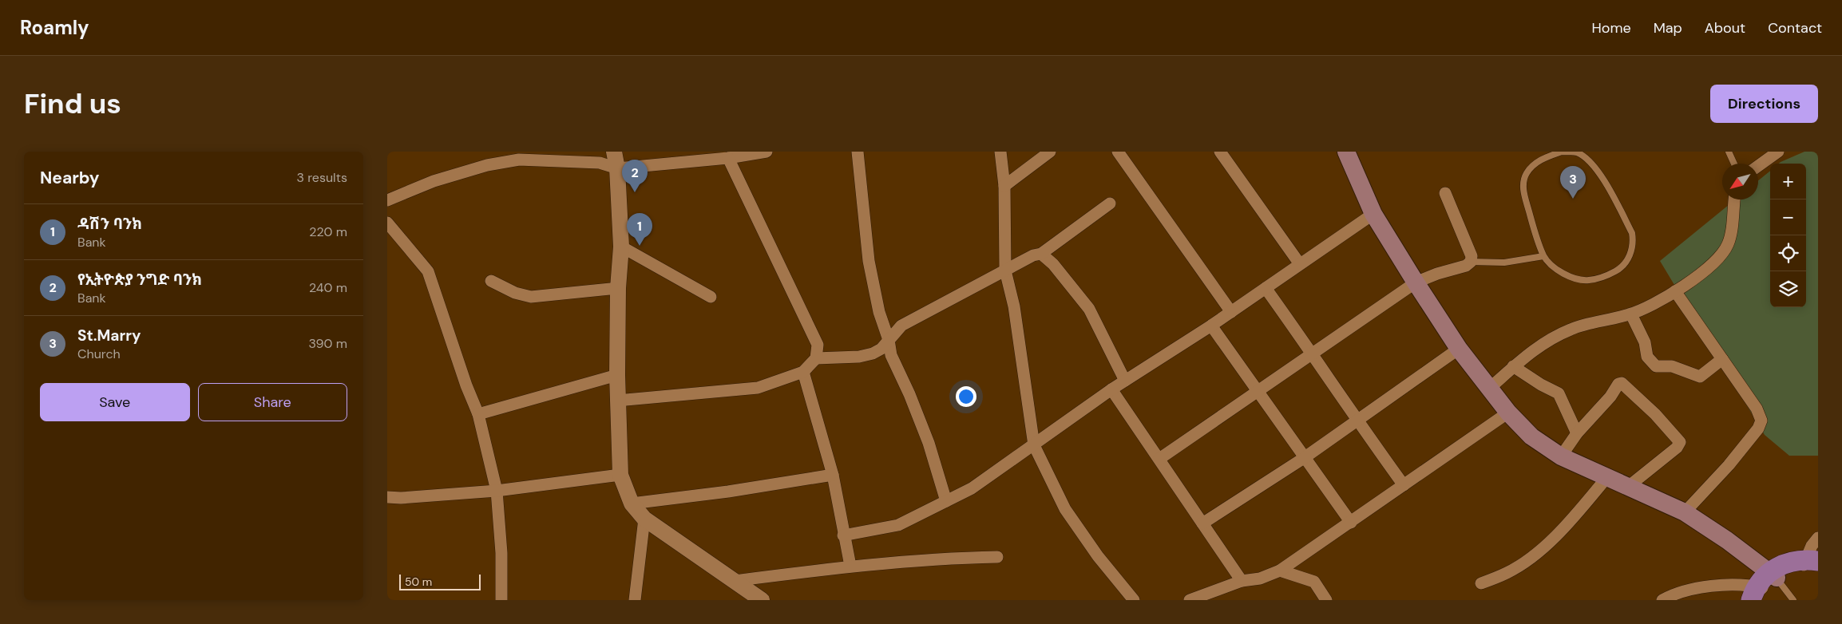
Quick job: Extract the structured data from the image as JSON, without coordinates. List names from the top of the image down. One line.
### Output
{"scale_bar":"50 m","north":"bottom left","page":{"header":"Roamly","nav":["Home","Map","About","Contact"],"buttons":["Directions",["Save","Share"]],"title":"Find us","heading":["Nearby","3 results"],"pins":["2","3","1"],"map_buttons":["+","−"],"list":[{"mark":"1","name":"ዳሽን ባንክ","note":"Bank","value":"220 m"},{"mark":"2","name":"የኢትዮጵያ ንግድ ባንክ","note":"Bank","value":"240 m"},{"mark":"3","name":"St.Marry","note":"Church","value":"390 m"}],"scale":"50 m"}}
